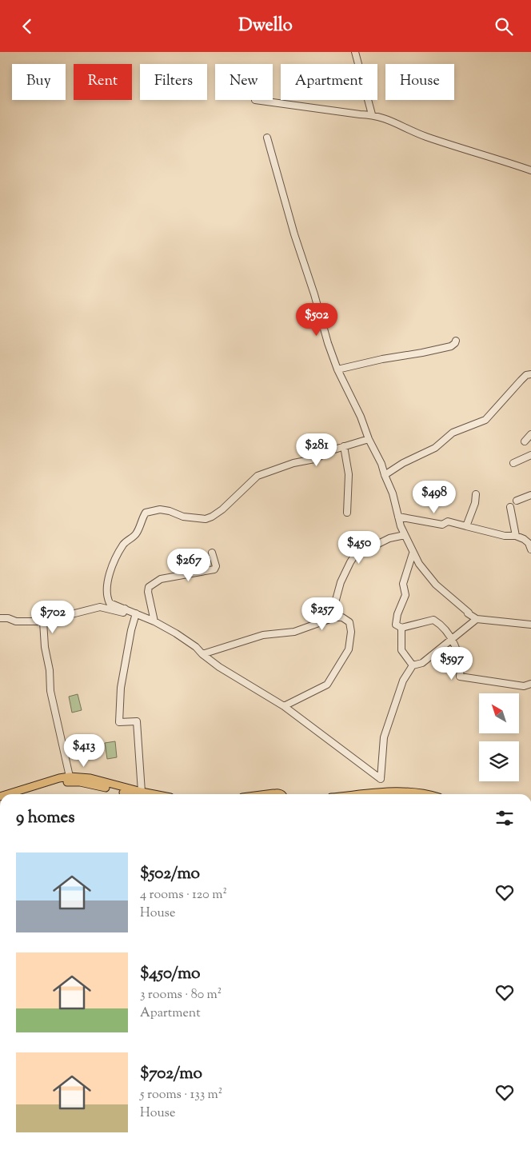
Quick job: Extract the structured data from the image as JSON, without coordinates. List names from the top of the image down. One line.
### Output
{"north":"top left","page":{"header":"Dwello","chip":["Buy","Rent","Filters","New","Apartment","House"],"price":["$502","$281","$498","$450","$267","$257","$702","$597","$413"],"heading":"9 homes","list":[{"name":"$502/mo","note":"4 rooms · 120 m² · House"},{"name":"$450/mo","note":"3 rooms · 80 m² · Apartment"},{"name":"$702/mo","note":"5 rooms · 133 m² · House"}]}}
